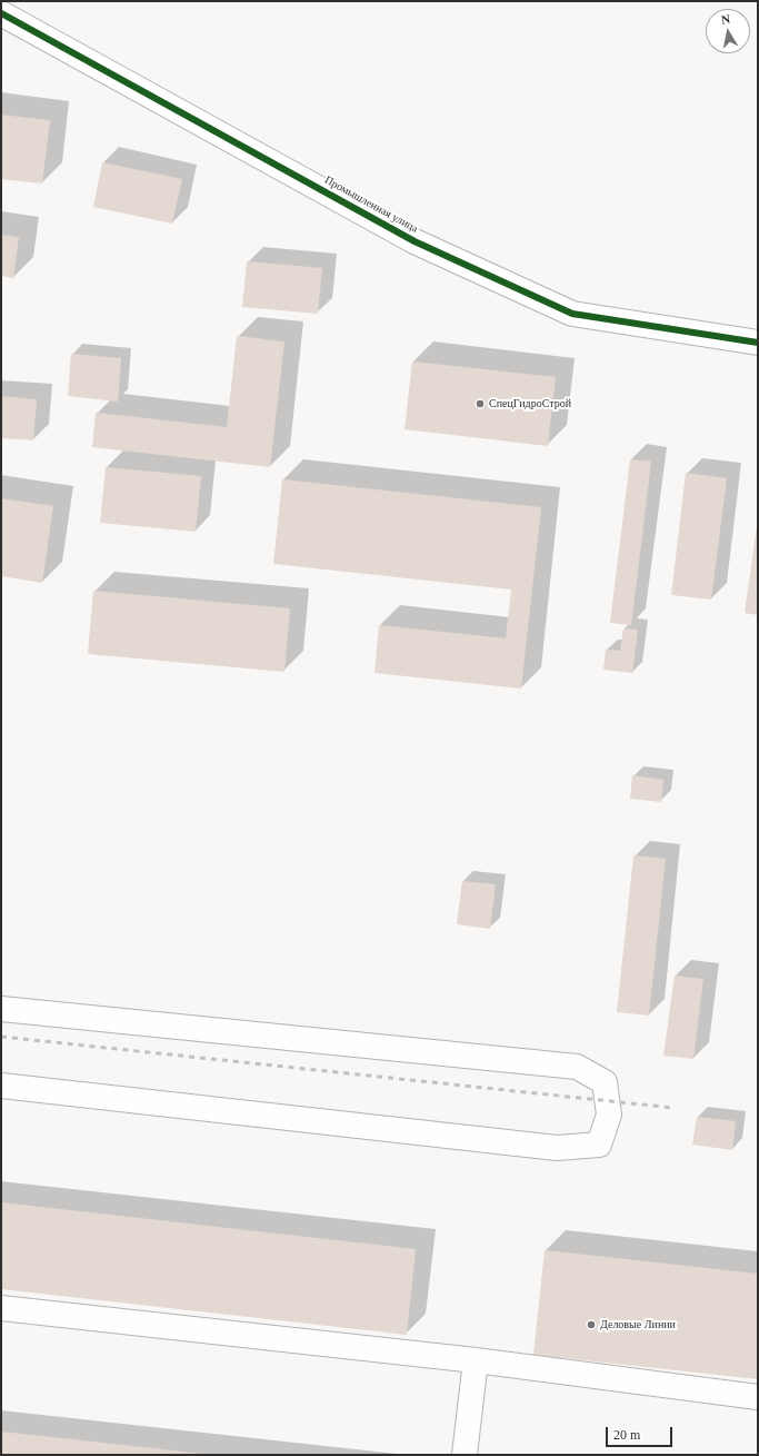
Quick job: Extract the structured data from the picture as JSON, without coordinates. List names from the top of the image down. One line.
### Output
{"streets":{"street":["Промышленная улица"]},"places":["СпецГидроСтрой","Деловые Линии"],"scale_bar":"20 m","north":"top"}
